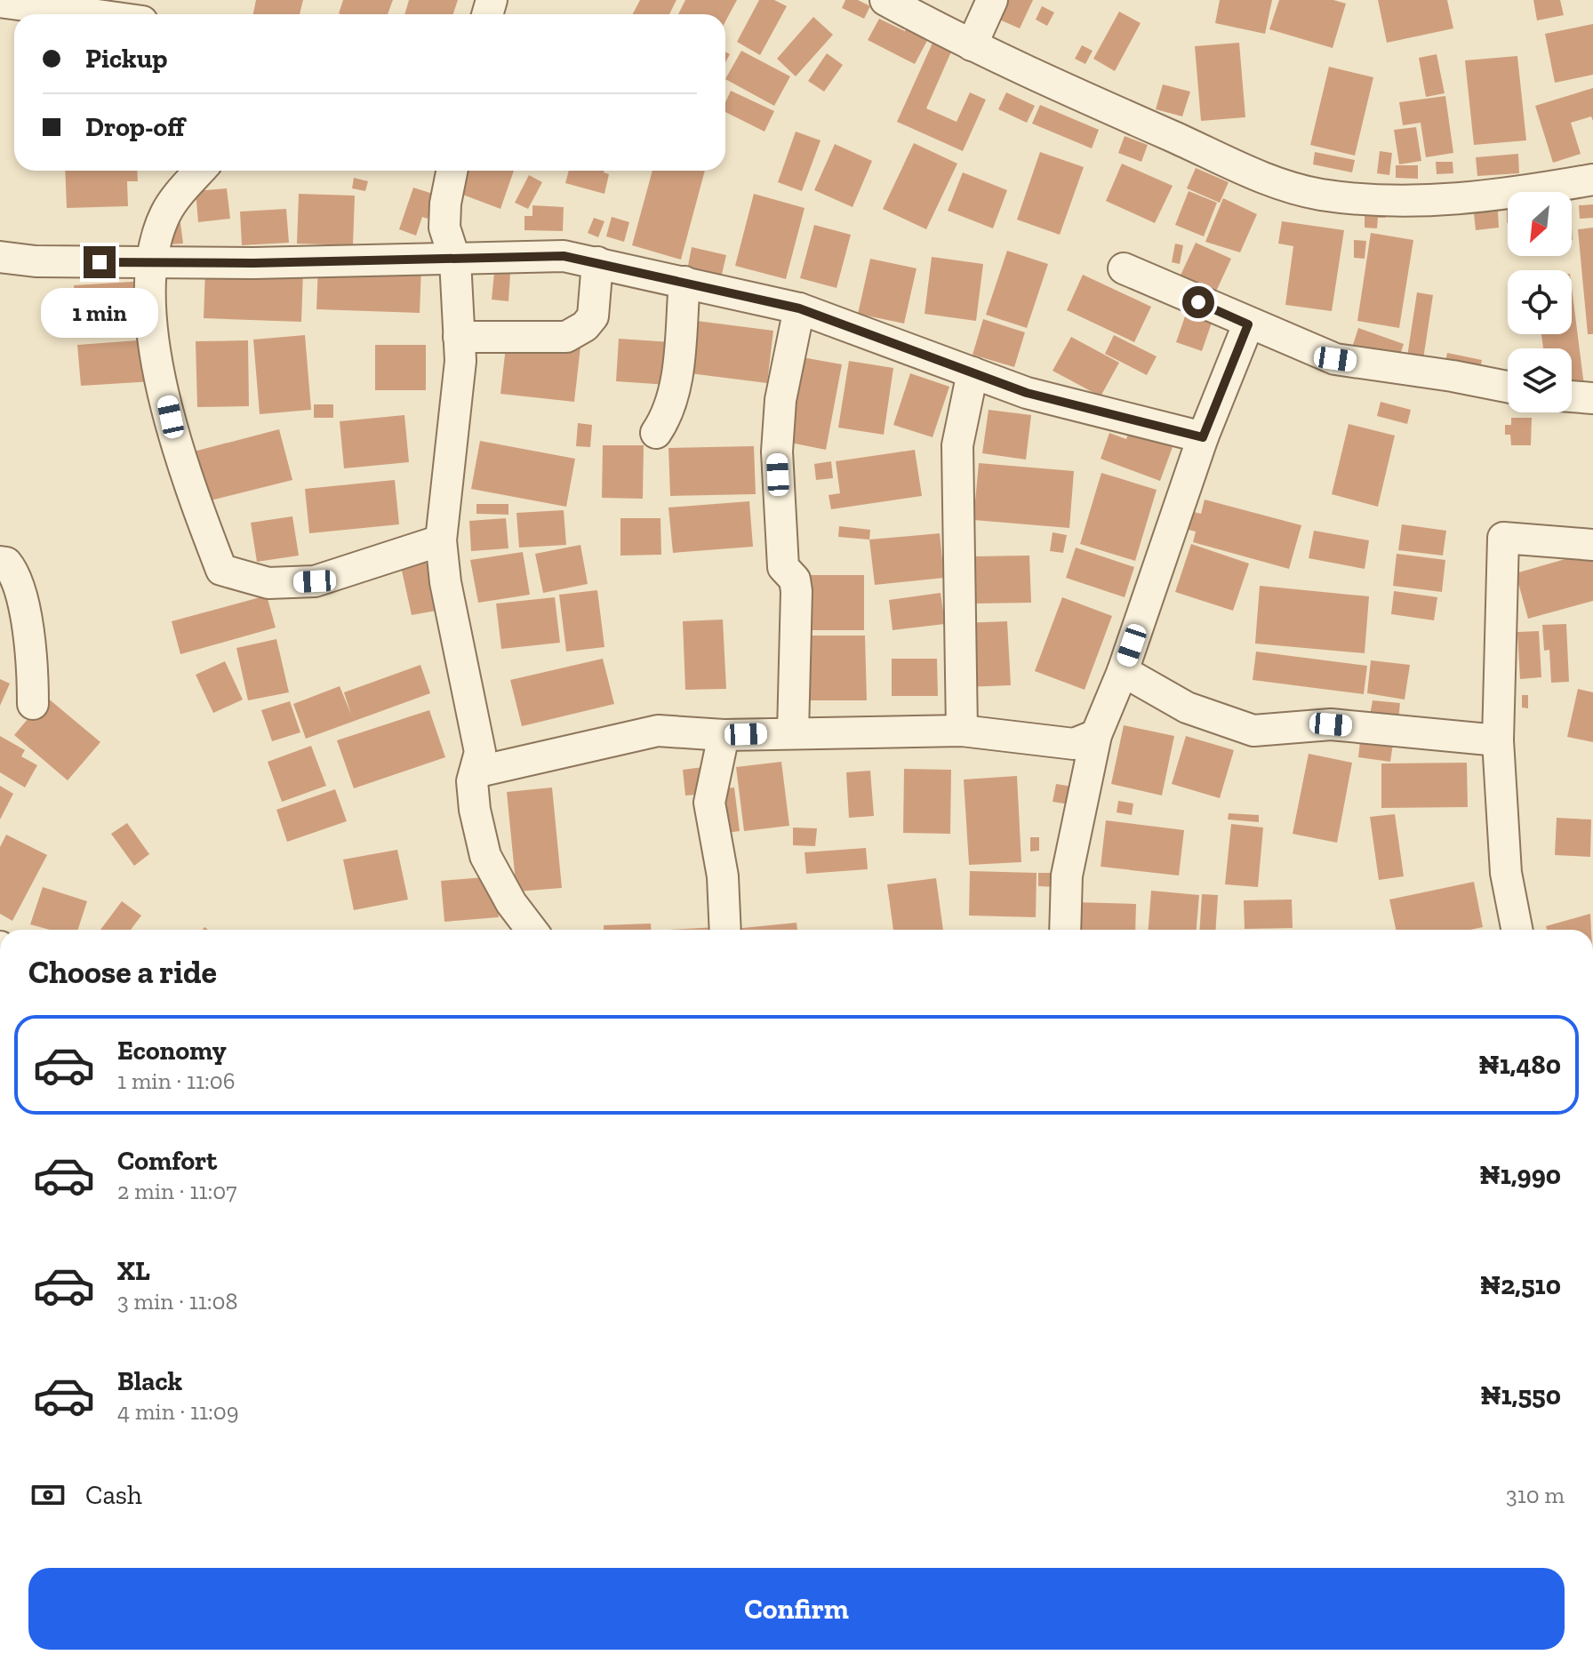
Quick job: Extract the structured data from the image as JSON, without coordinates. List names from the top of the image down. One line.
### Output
{"north":"bottom left","page":{"banner":["Pickup","Drop-off"],"bubble":"1 min","heading":"Choose a ride","list":[{"name":"Economy","note":"1 min · 11:06","value":"₦1,480"},{"name":"Comfort","note":"2 min · 11:07","value":"₦1,990"},{"name":"XL","note":"3 min · 11:08","value":"₦2,510"},{"name":"Black","note":"4 min · 11:09","value":"₦1,550"}],"pay":["Cash","310 m"],"buttons":"Confirm"}}
